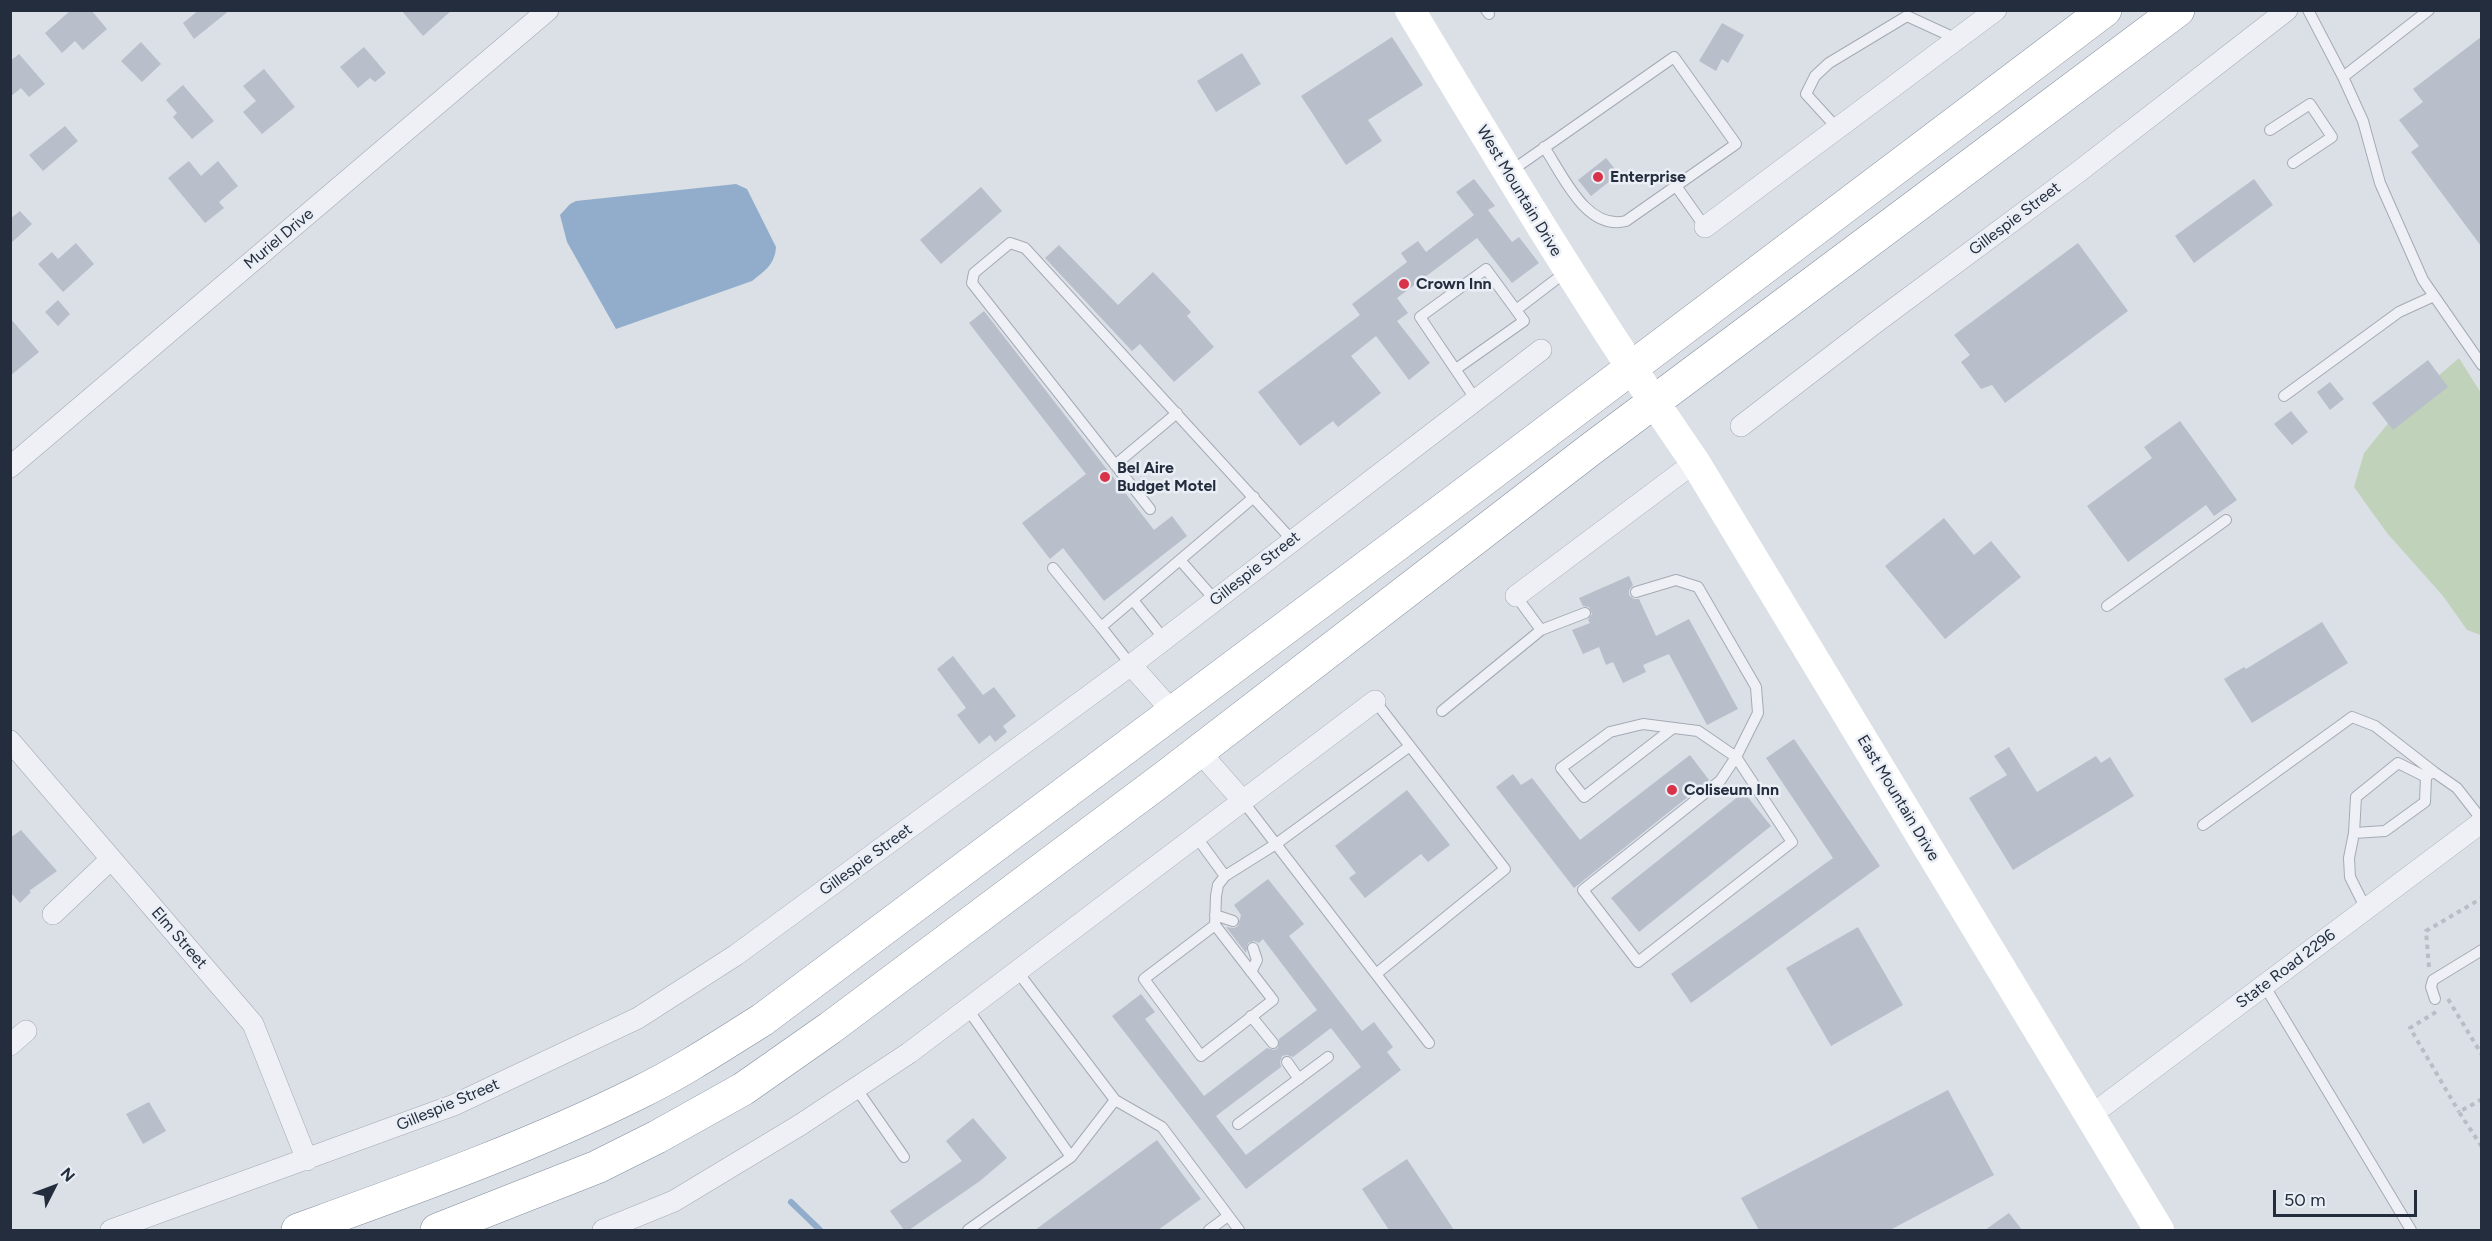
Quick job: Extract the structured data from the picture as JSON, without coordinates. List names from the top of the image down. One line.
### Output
{"streets":{"street":["West Mountain Drive","Gillespie Street","Muriel Drive","East Mountain Drive","Elm Street","State Road 2296"]},"crossings":[["West Mountain Drive","East Mountain Drive"],["Gillespie Street","Elm Street"],["East Mountain Drive","State Road 2296"]],"places":["Enterprise","Crown Inn","Bel Aire Budget Motel","Coliseum Inn"],"scale_bar":"50 m","north":"top right"}
